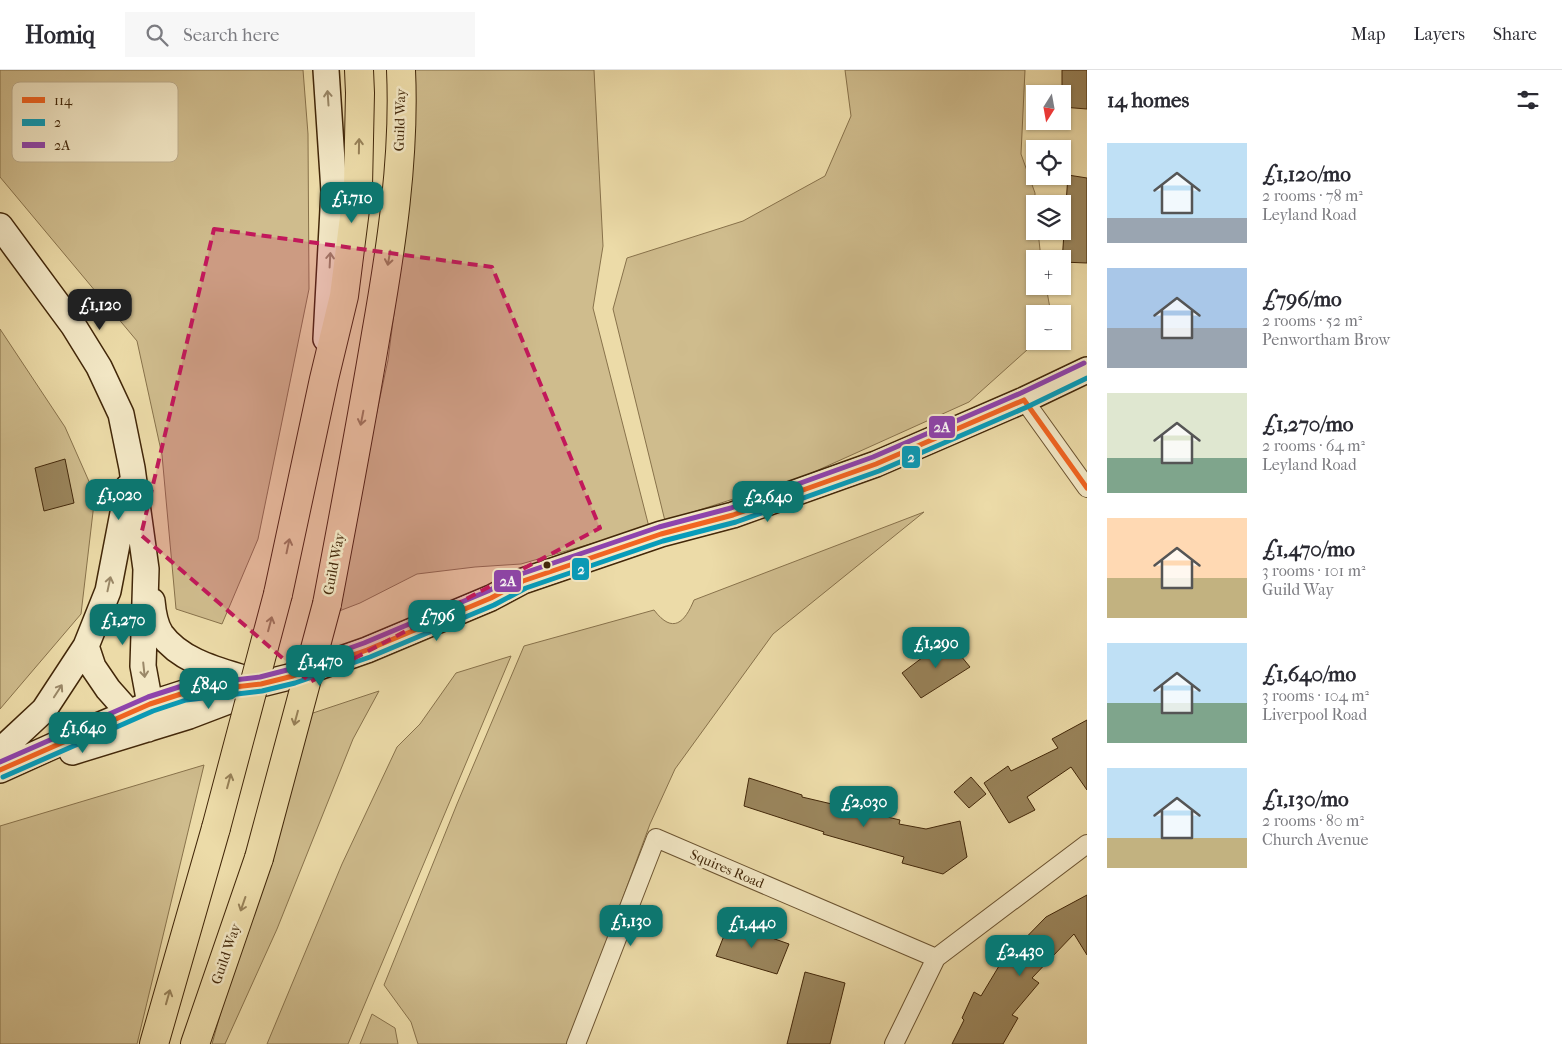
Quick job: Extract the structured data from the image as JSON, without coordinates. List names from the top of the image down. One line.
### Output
{"streets":{"highway":["Guild Way"],"street":["Squires Road"]},"lines":["transit line 2A","transit line 2","transit line 114"],"legend":["114","2","2A"],"north":"bottom","page":{"header":"Homiq","search":"Search here","nav":["Map","Layers","Share"],"heading":"14 homes","map_buttons":["+","−"],"list":[{"name":"£1,120/mo","note":"2 rooms · 78 m² · Leyland Road"},{"name":"£796/mo","note":"2 rooms · 52 m² · Penwortham Brow"},{"name":"£1,270/mo","note":"2 rooms · 64 m² · Leyland Road"},{"name":"£1,470/mo","note":"3 rooms · 101 m² · Guild Way"},{"name":"£1,640/mo","note":"3 rooms · 104 m² · Liverpool Road"},{"name":"£1,130/mo","note":"2 rooms · 80 m² · Church Avenue"}],"price":["£1,710","£1,120","£1,020","£2,640","£796","£1,270","£1,290","£1,470","£840","£1,640","£2,030","£1,130","£1,440","£2,430"]}}
